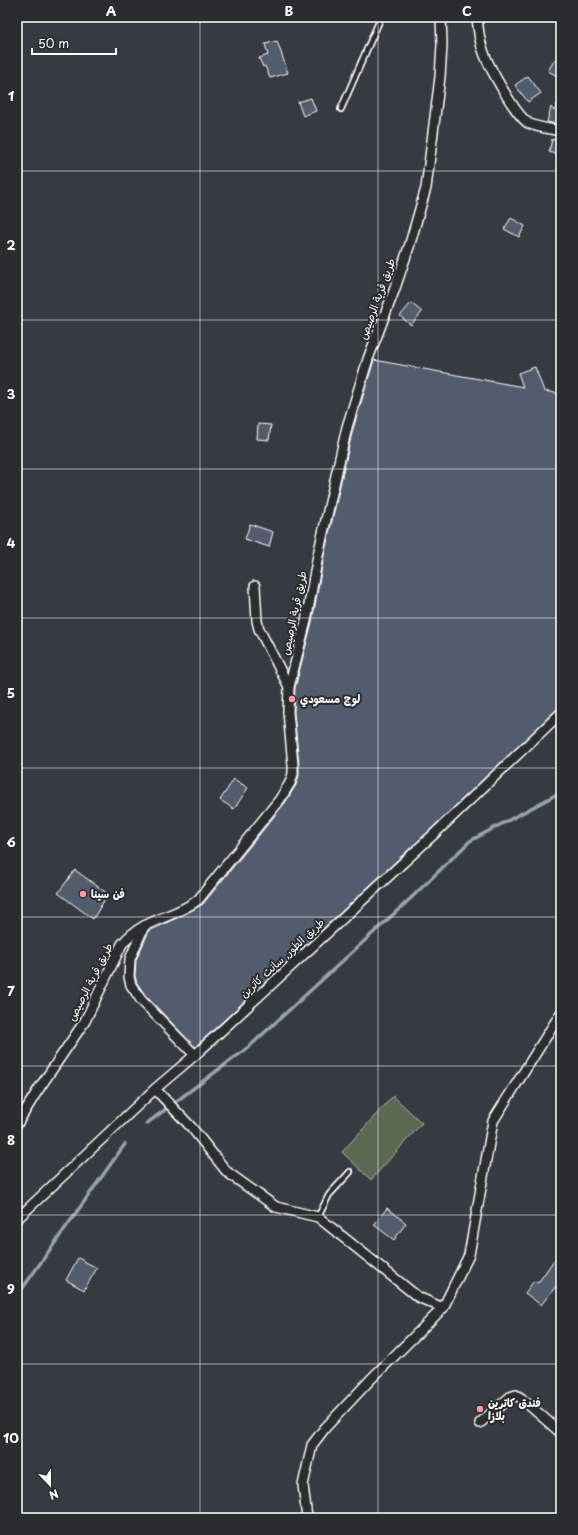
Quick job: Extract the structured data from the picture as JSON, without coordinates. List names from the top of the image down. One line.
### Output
{"streets":{"street":["طريق قرية الرصيص","طريق الطور, سانت كاترين"]},"places":["لوج مسعودي","فن سينا","فندق كاترين بلازا"],"scale_bar":"50 m","north":"bottom","grid":{"columns":["A","B","C"],"rows":["1","2","3","4","5","6","7","8","9","10"]}}
